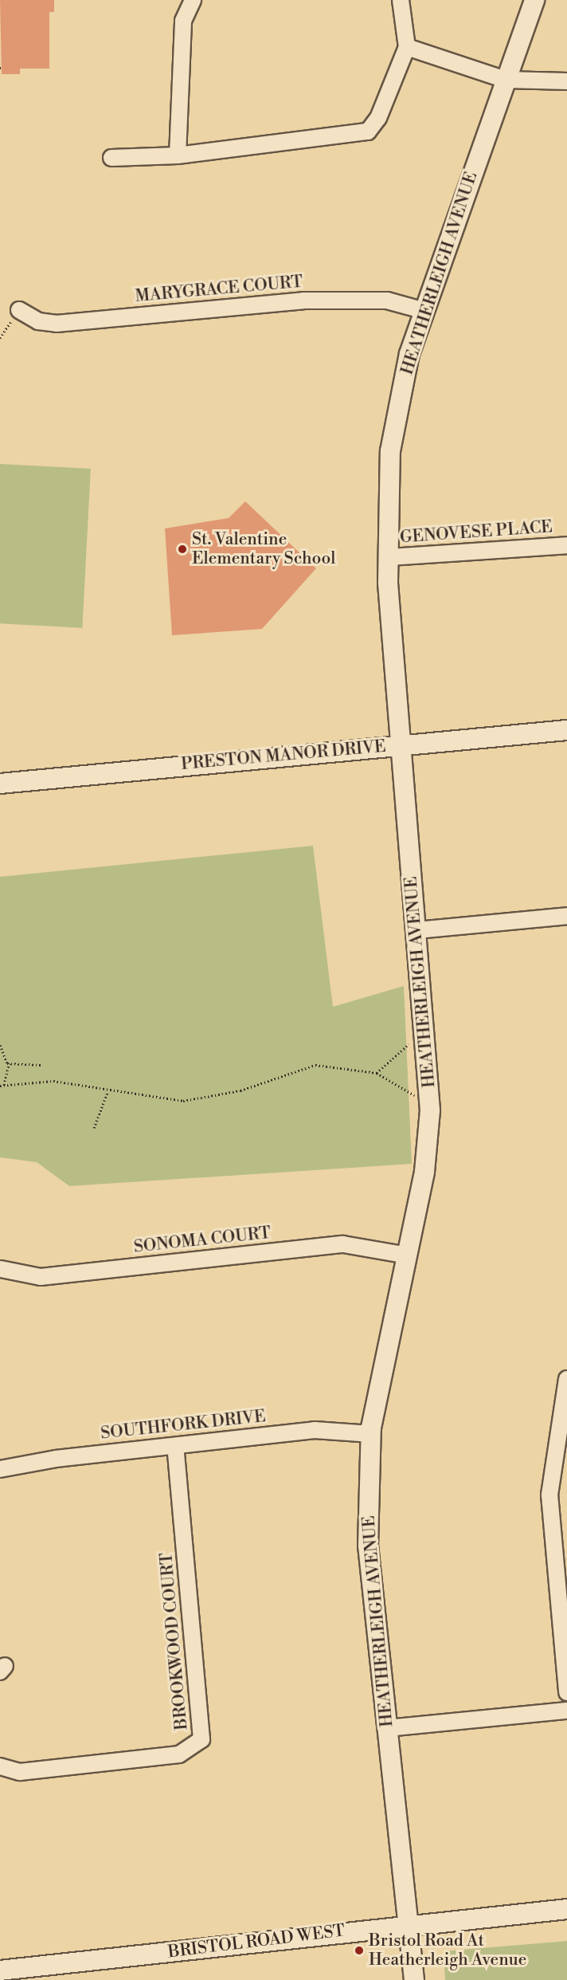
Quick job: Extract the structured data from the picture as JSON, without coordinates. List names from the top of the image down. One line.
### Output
{"streets":{"street":["HEATHERLEIGH AVENUE","MARYGRACE COURT","GENOVESE PLACE","PRESTON MANOR DRIVE","SONOMA COURT","SOUTHFORK DRIVE","BROOKWOOD COURT","BRISTOL ROAD WEST"]},"crossings":[["HEATHERLEIGH AVENUE","MARYGRACE COURT"],["HEATHERLEIGH AVENUE","GENOVESE PLACE"],["HEATHERLEIGH AVENUE","PRESTON MANOR DRIVE"],["HEATHERLEIGH AVENUE","SONOMA COURT"],["HEATHERLEIGH AVENUE","SOUTHFORK DRIVE"],["HEATHERLEIGH AVENUE","BRISTOL ROAD WEST"],["SOUTHFORK DRIVE","BROOKWOOD COURT"]],"places":["St. Valentine Elementary School","Bristol Road At Heatherleigh Avenue"]}
